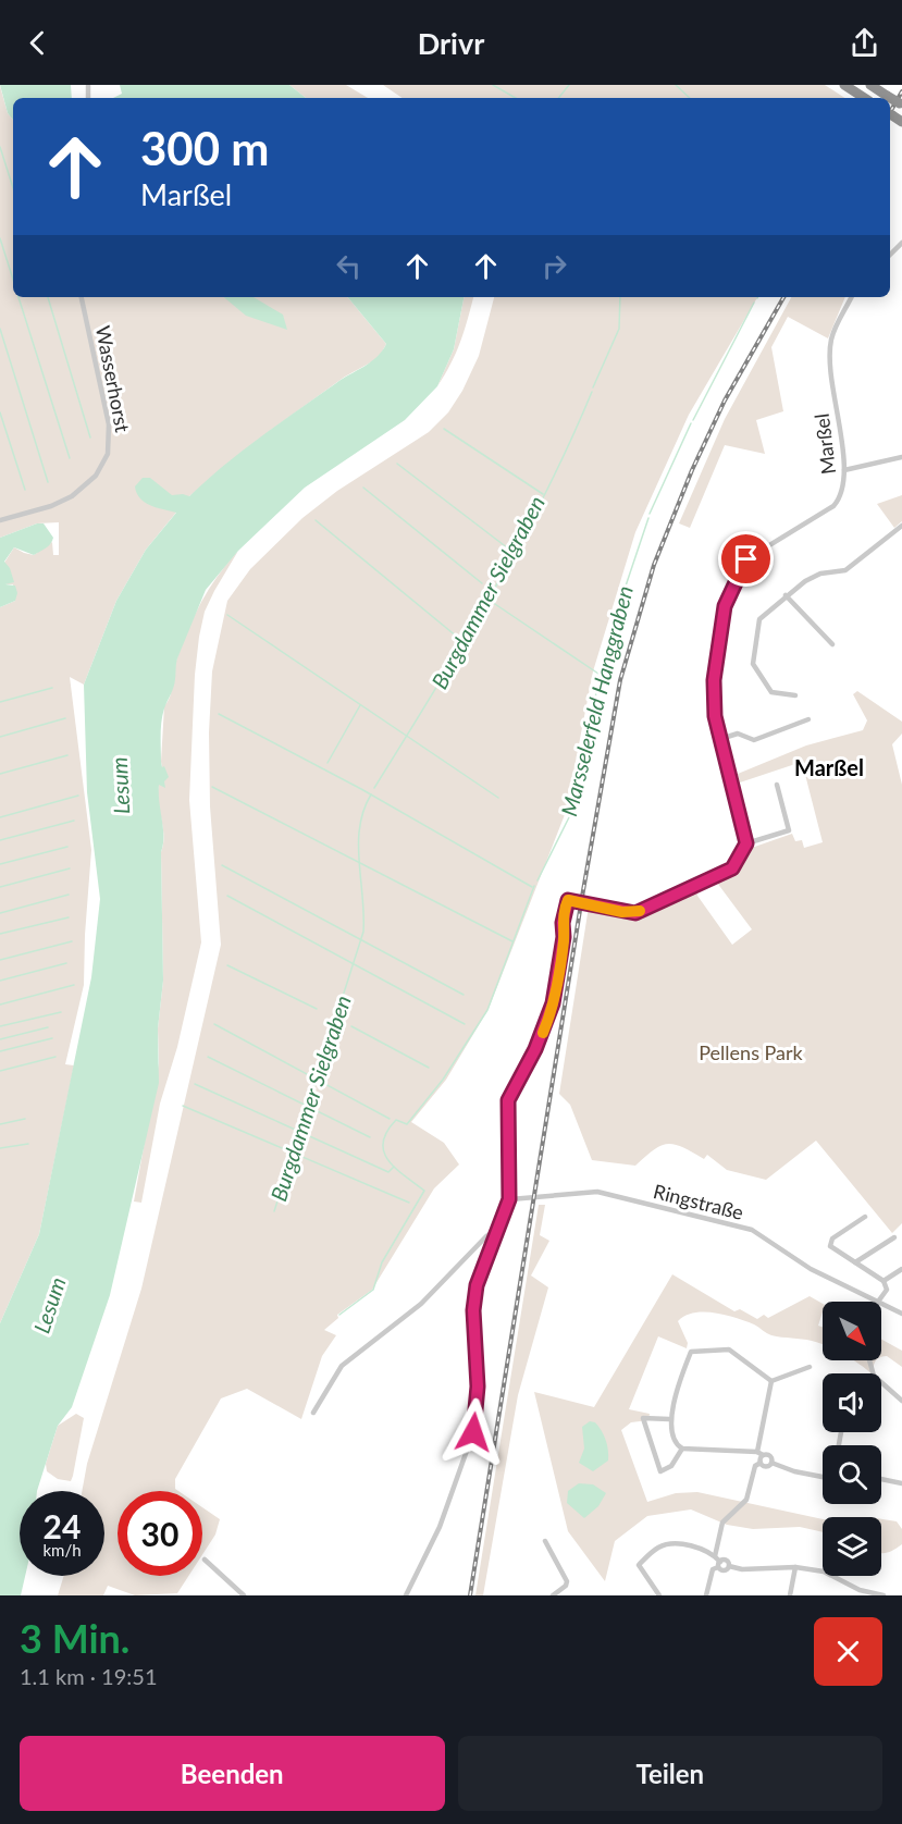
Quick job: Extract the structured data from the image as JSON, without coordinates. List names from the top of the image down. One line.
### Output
{"streets":{"street":["Wasserhorst","Marßel","Ringstraße"]},"districts":["Marßel"],"water":["Burgdammer Sielgraben","Marsselerfeld Hanggraben","Lesum"],"parks":["Pellens Park"],"north":"bottom right","page":{"header":"Drivr","turn":["300 m","Marßel"],"speed":"24 km/h","limit":"30","heading":["3 Min.","1.1 km · 19:51"],"buttons":["Beenden","Teilen"]}}
